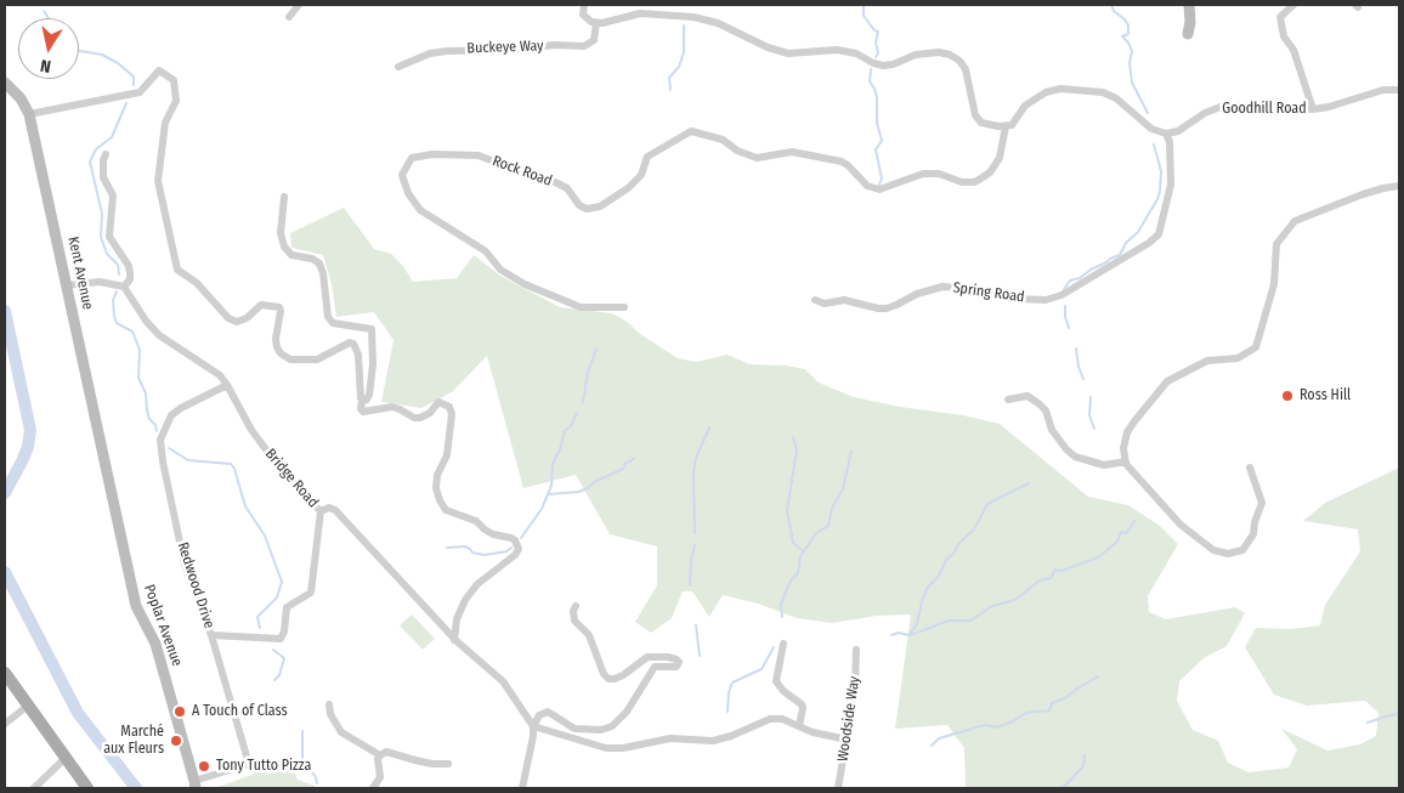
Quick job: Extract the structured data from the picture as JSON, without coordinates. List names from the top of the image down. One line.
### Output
{"streets":{"street":["Buckeye Way","Goodhill Road","Rock Road","Kent Avenue","Spring Road","Bridge Road","Redwood Drive","Poplar Avenue","Woodside Way"]},"crossings":[["Goodhill Road","Spring Road"],["Kent Avenue","Poplar Avenue"],["Bridge Road","Redwood Drive"],["Redwood Drive","Poplar Avenue"]],"places":["Ross Hill","A Touch of Class","Marché aux Fleurs","Tony Tutto Pizza"],"north":"bottom"}
